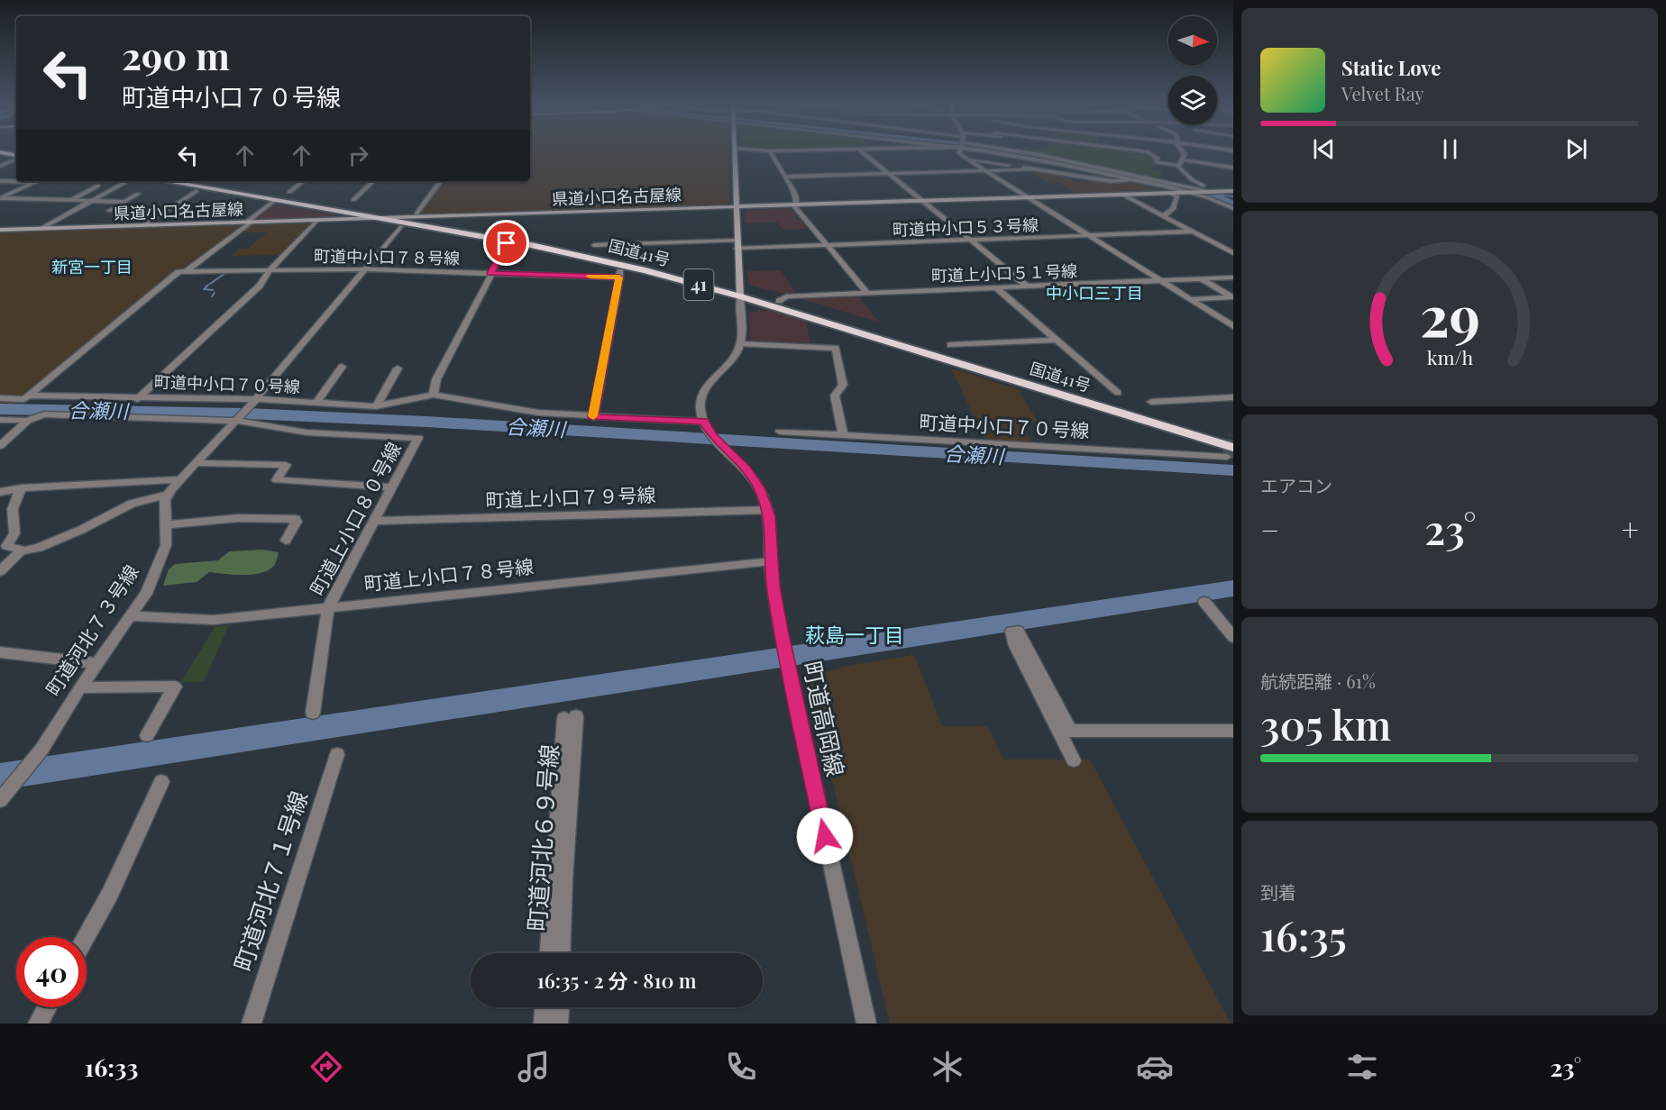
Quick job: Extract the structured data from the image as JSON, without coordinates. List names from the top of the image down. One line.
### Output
{"streets":{"highway":["国道41号","41"],"main road":["県道小口名古屋線"],"street":["町道中小口５３号線","町道中小口７８号線","町道上小口５１号線","町道中小口７０号線","町道上小口７９号線","町道上小口８０号線","町道上小口７８号線","町道河北７３号線","町道高岡線","町道河北６９号線","町道河北７１号線"]},"crossings":[["県道小口名古屋線","国道41号"],["国道41号","町道上小口５１号線"],["町道中小口７０号線","町道高岡線"],["町道上小口７９号線","町道上小口８０号線"],["町道上小口７９号線","町道高岡線"],["町道上小口８０号線","町道上小口７８号線"],["町道上小口７８号線","町道河北７３号線"],["町道上小口７８号線","町道高岡線"]],"districts":["新宮一丁目","中小口三丁目","萩島一丁目"],"water":["合瀬川"],"north":"right","page":{"turn":["290 m","町道中小口７０号線"],"song":["Static Love","Velvet Ray"],"tile":["エアコン",["航続距離 · 61%","305 km"],["到着","16:35"]],"heat":["−","23°","+"],"limit":"40","trip":"16:35 · 2 分 · 810 m","tabs":["16:33","23°"],"gauge":["29","km/h"]}}
